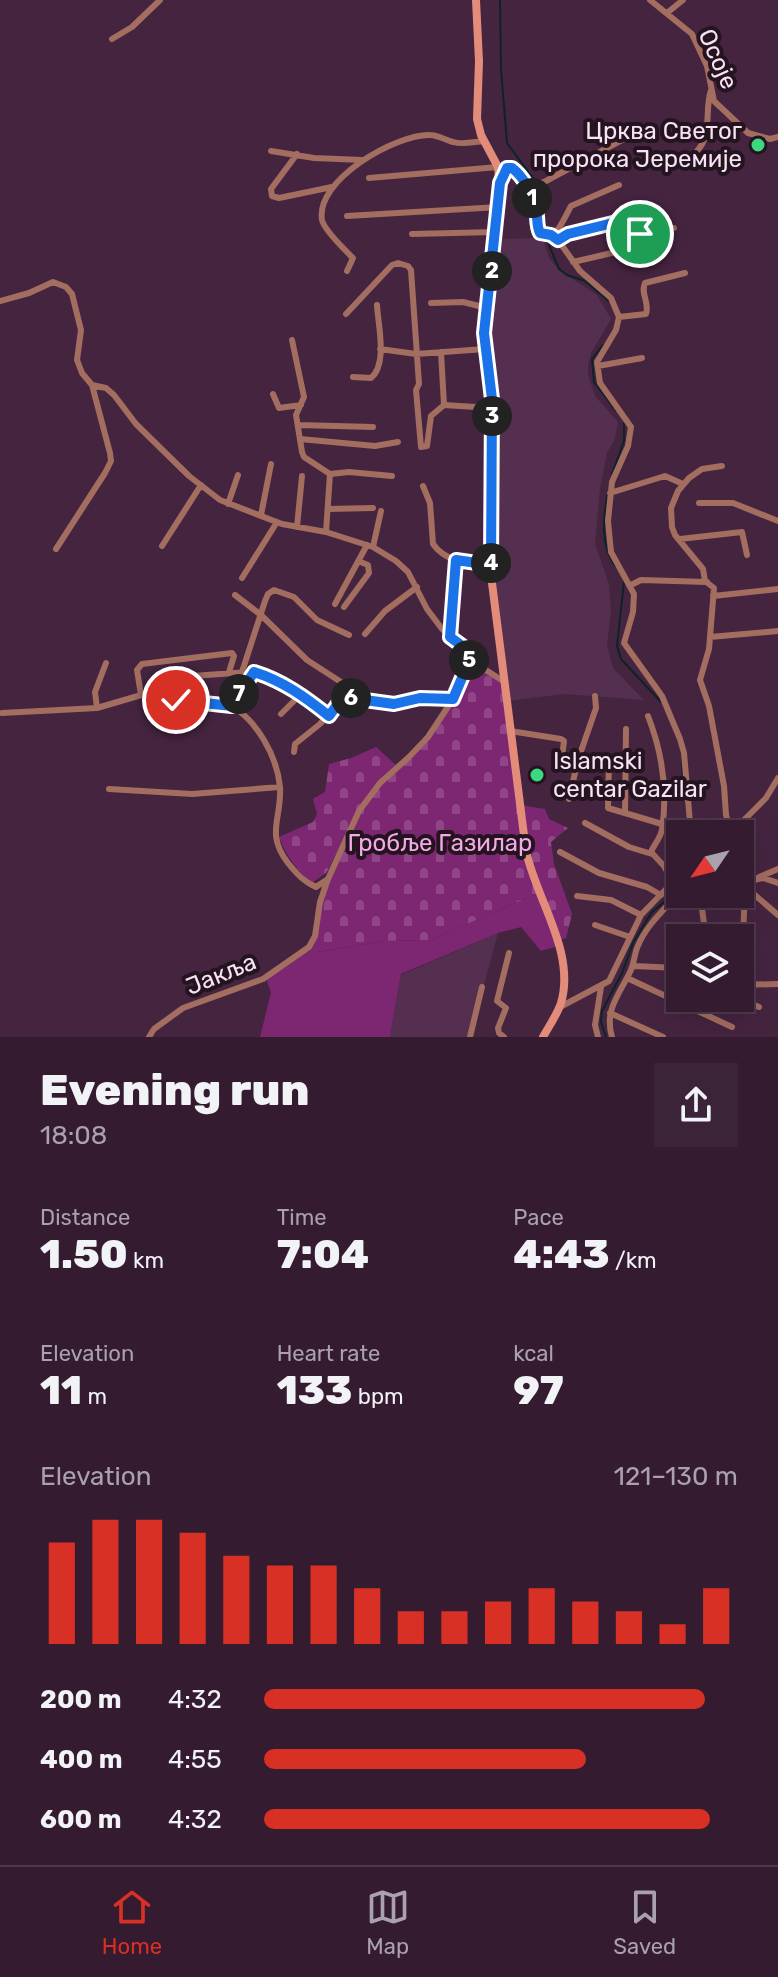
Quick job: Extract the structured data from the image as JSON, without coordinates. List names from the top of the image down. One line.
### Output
{"streets":{"street":["Осоје","Јакља"]},"parks":["Гробље Газилар"],"places":["Црква Светог пророка Јеремије","Islamski centar Gazilar"],"north":"bottom left","page":{"pins":["1","2","3","4","5","7","6"],"heading":["Evening run","18:08"],"stats":[["Distance","1.50 km"],["Time","7:04"],["Pace","4:43 /km"],["Elevation","11 m"],["Heart rate","133 bpm"],["kcal","97"]],"chart":["Elevation","121–130 m"],"list":[{"name":"200 m","note":"4:32"},{"name":"400 m","note":"4:55"},{"name":"600 m","note":"4:32"}],"tabs":["Home","Map","Saved"]}}
